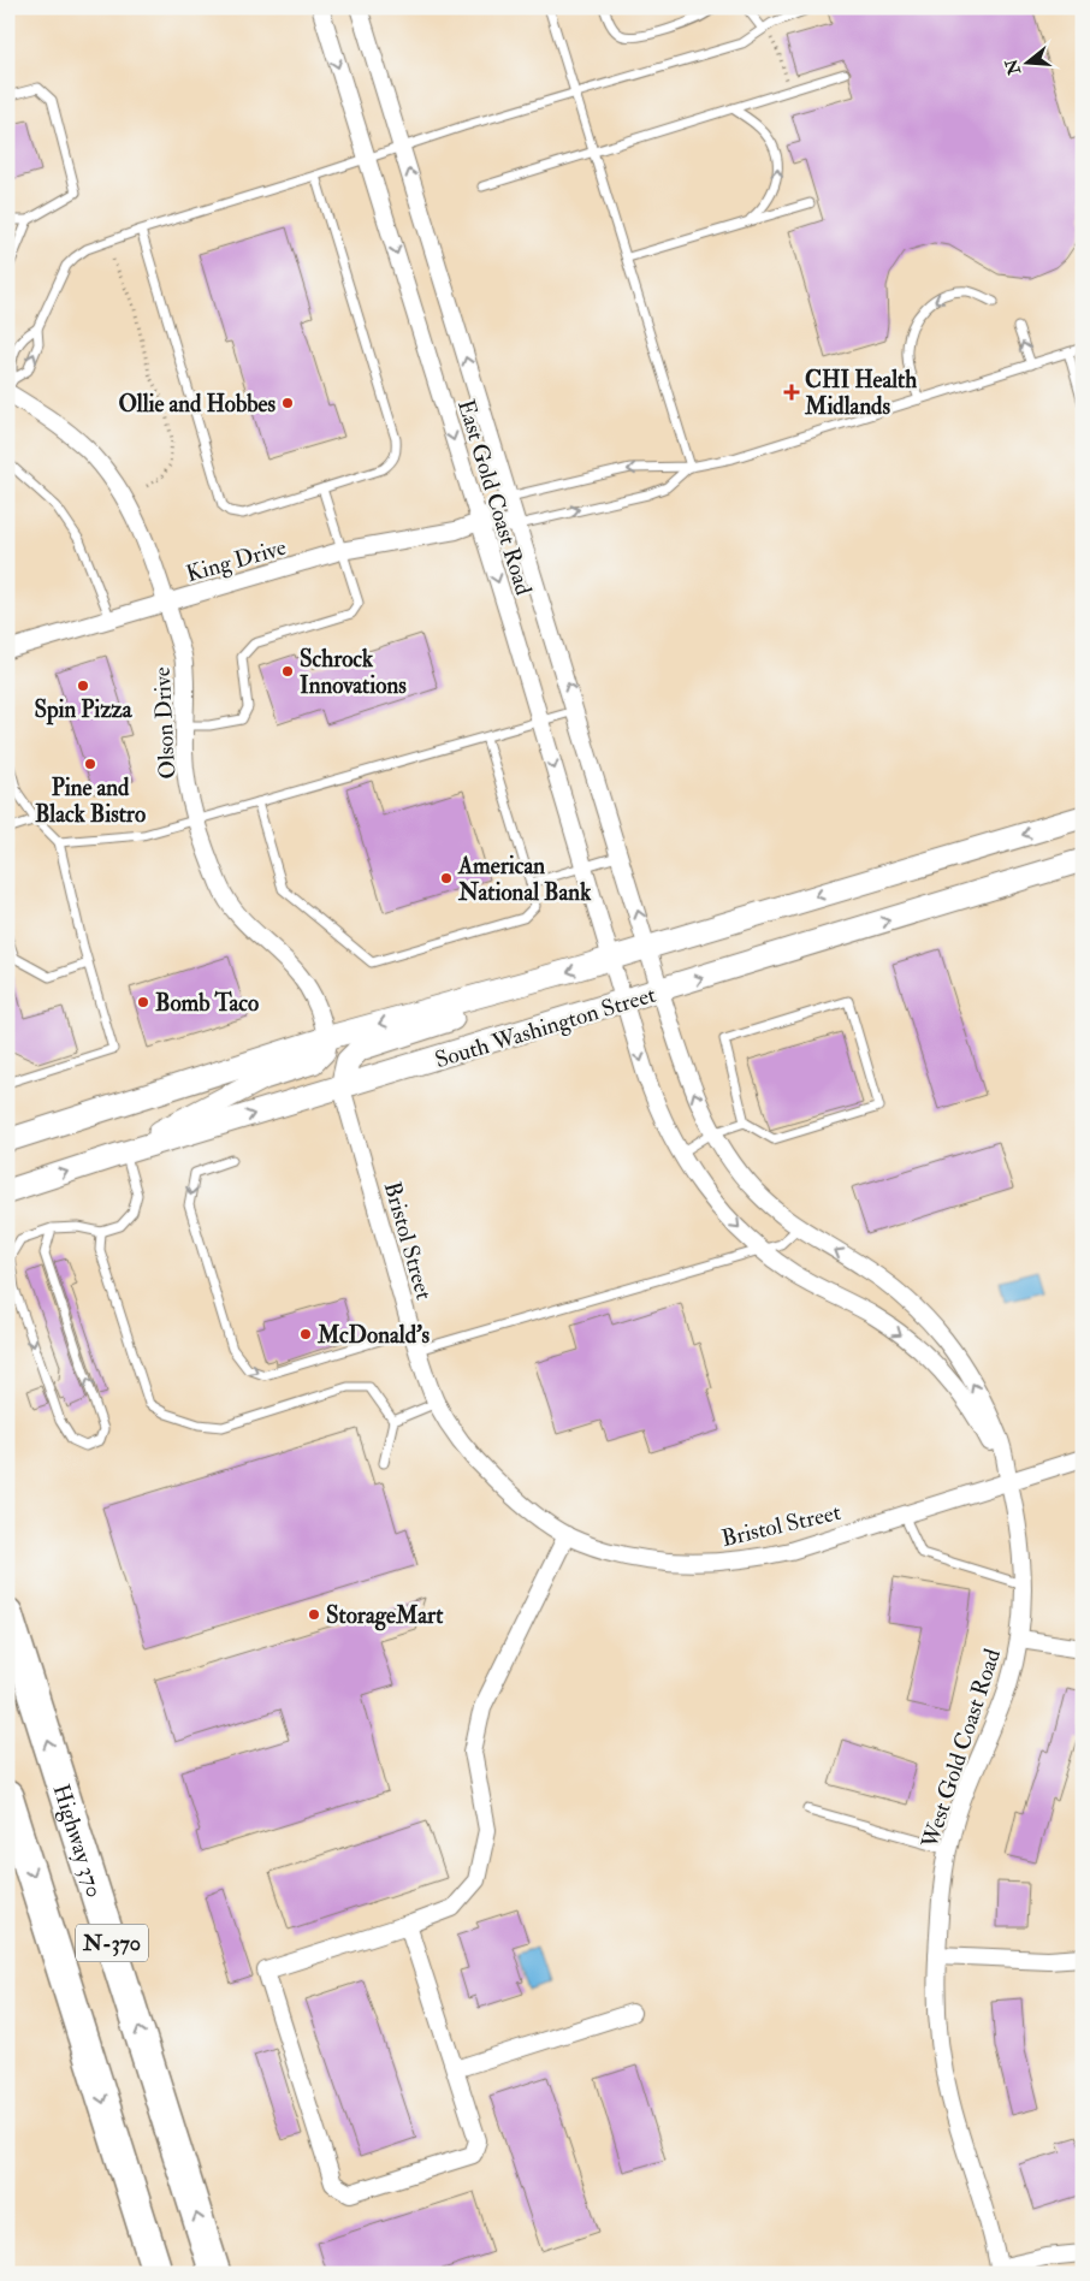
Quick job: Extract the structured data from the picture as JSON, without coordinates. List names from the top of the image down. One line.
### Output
{"streets":{"highway":["Highway 370","N-370"],"main road":["South Washington Street"],"street":["East Gold Coast Road","King Drive","Olson Drive","Bristol Street","West Gold Coast Road"]},"crossings":[["East Gold Coast Road","King Drive"],["East Gold Coast Road","South Washington Street"],["East Gold Coast Road","West Gold Coast Road"],["King Drive","Olson Drive"],["Olson Drive","South Washington Street"],["South Washington Street","Bristol Street"],["South Washington Street","West Gold Coast Road"],["Bristol Street","West Gold Coast Road"]],"places":{"health":["CHI Health Midlands"],"other":["Ollie and Hobbes","Schrock Innovations","Spin Pizza","Pine and Black Bistro","American National Bank","Bomb Taco","McDonald's","StorageMart"]},"north":"left"}
